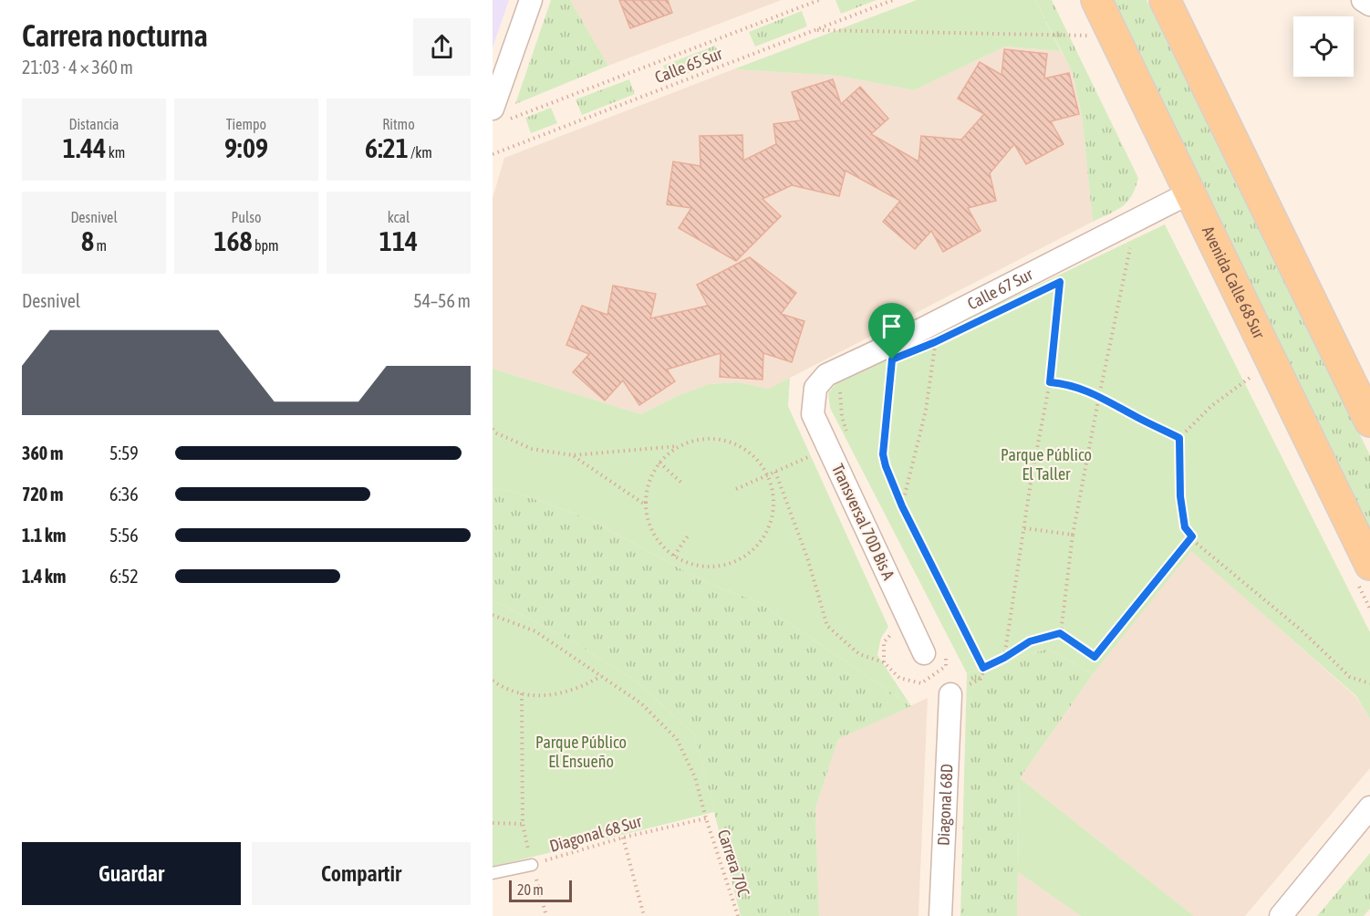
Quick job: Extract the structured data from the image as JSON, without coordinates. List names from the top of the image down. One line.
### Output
{"streets":{"main road":["Avenida Calle 68 Sur"],"street":["Calle 67 Sur","Transversal 70D Bis A","Diagonal 68D"],"path":["Calle 65 Sur","Diagonal 68 Sur","Carrera 70C"]},"crossings":[["Avenida Calle 68 Sur","Calle 67 Sur"],["Calle 67 Sur","Transversal 70D Bis A"],["Diagonal 68 Sur","Carrera 70C"]],"parks":["Parque Público El Taller","Parque Público El Ensueño"],"scale_bar":"20 m","page":{"heading":["Carrera nocturna","21:03 · 4 × 360 m"],"stats":[["Distancia","1.44 km"],["Tiempo","9:09"],["Ritmo","6:21 /km"],["Desnivel","8 m"],["Pulso","168 bpm"],["kcal","114"]],"chart":["Desnivel","54–56 m"],"list":[{"name":"360 m","note":"5:59"},{"name":"720 m","note":"6:36"},{"name":"1.1 km","note":"5:56"},{"name":"1.4 km","note":"6:52"}],"buttons":["Guardar","Compartir"],"scale":"20 m"}}
